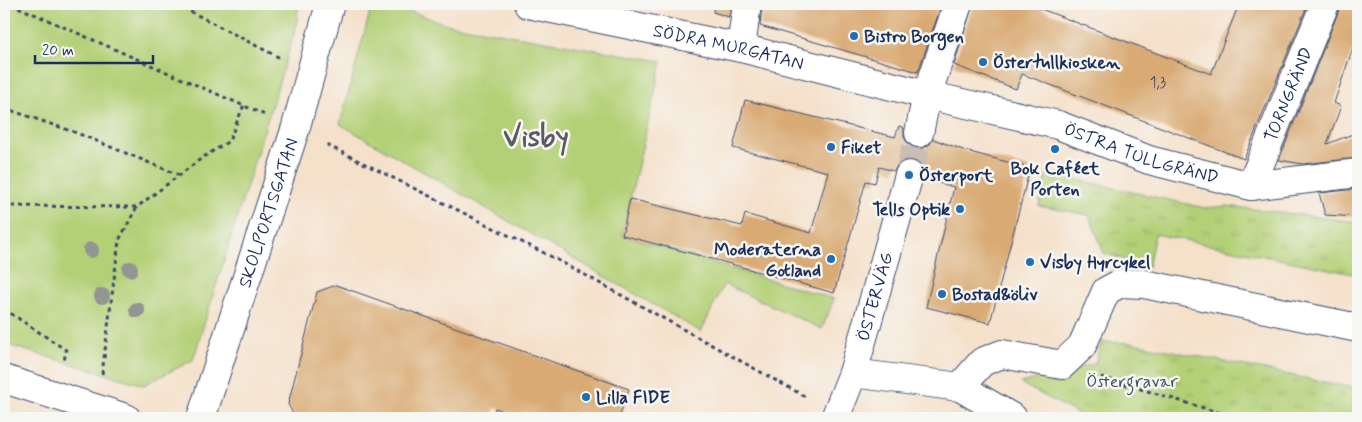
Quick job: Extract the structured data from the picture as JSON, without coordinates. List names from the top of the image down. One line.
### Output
{"streets":{"street":["SÖDRA MURGATAN","TORNGRÄND","ÖSTRA TULLGRÄND","SKOLPORTSGATAN","ÖSTERVÄG"]},"crossings":[["SÖDRA MURGATAN","ÖSTRA TULLGRÄND"],["TORNGRÄND","ÖSTRA TULLGRÄND"]],"districts":["Visby"],"parks":["Östergravar"],"places":["Bistro Borgen","Östertullkiosken","Fiket","Bok Caféet Porten","Österport","Tells Optik","Moderaterna Gotland","Visby Hyrcykel","Bostad&öliv","Lilla FIDE"],"house_numbers":["1,3"],"scale_bar":"20 m"}
